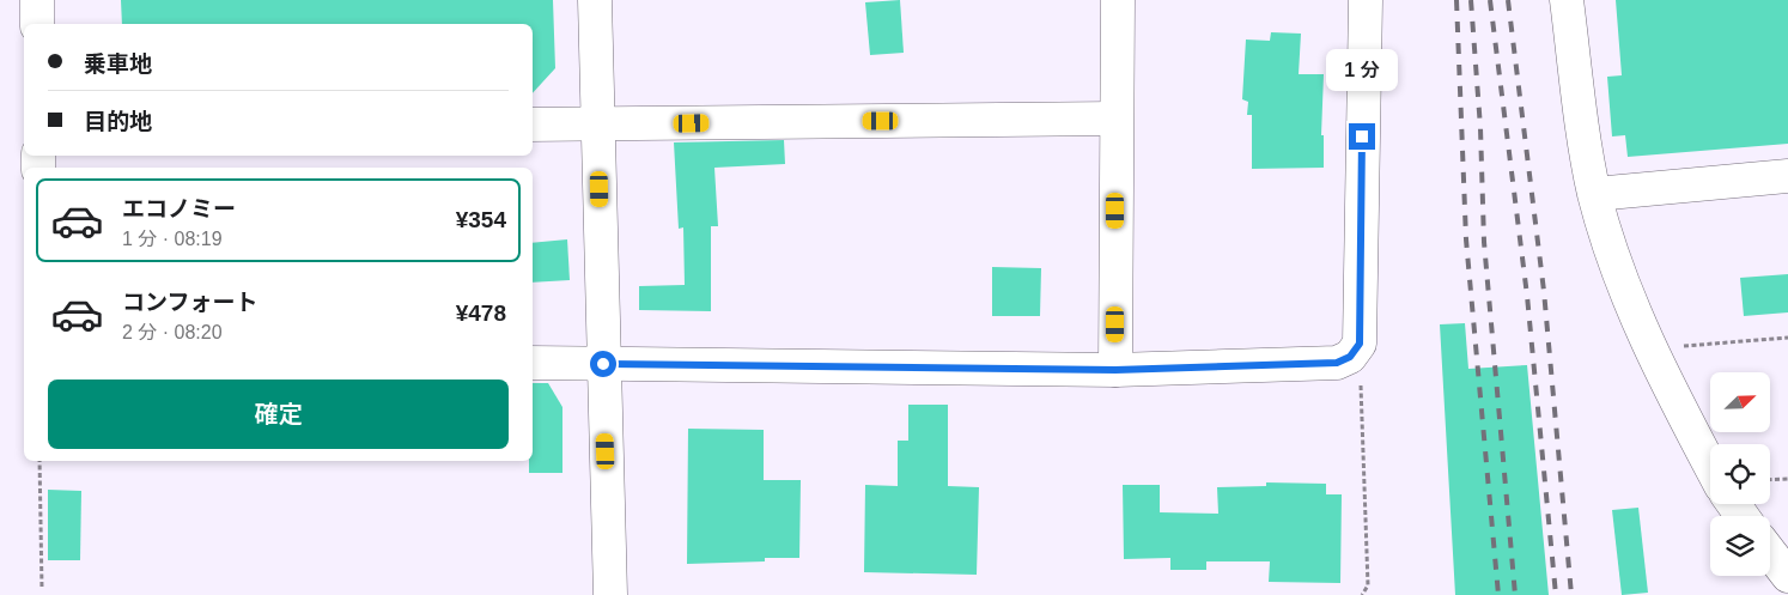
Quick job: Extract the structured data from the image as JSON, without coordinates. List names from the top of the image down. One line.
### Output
{"north":"top right","page":{"banner":["乗車地","目的地"],"bubble":"1 分","list":[{"name":"エコノミー","note":"1 分 · 08:19","value":"¥354"},{"name":"コンフォート","note":"2 分 · 08:20","value":"¥478"}],"buttons":"確定"}}
